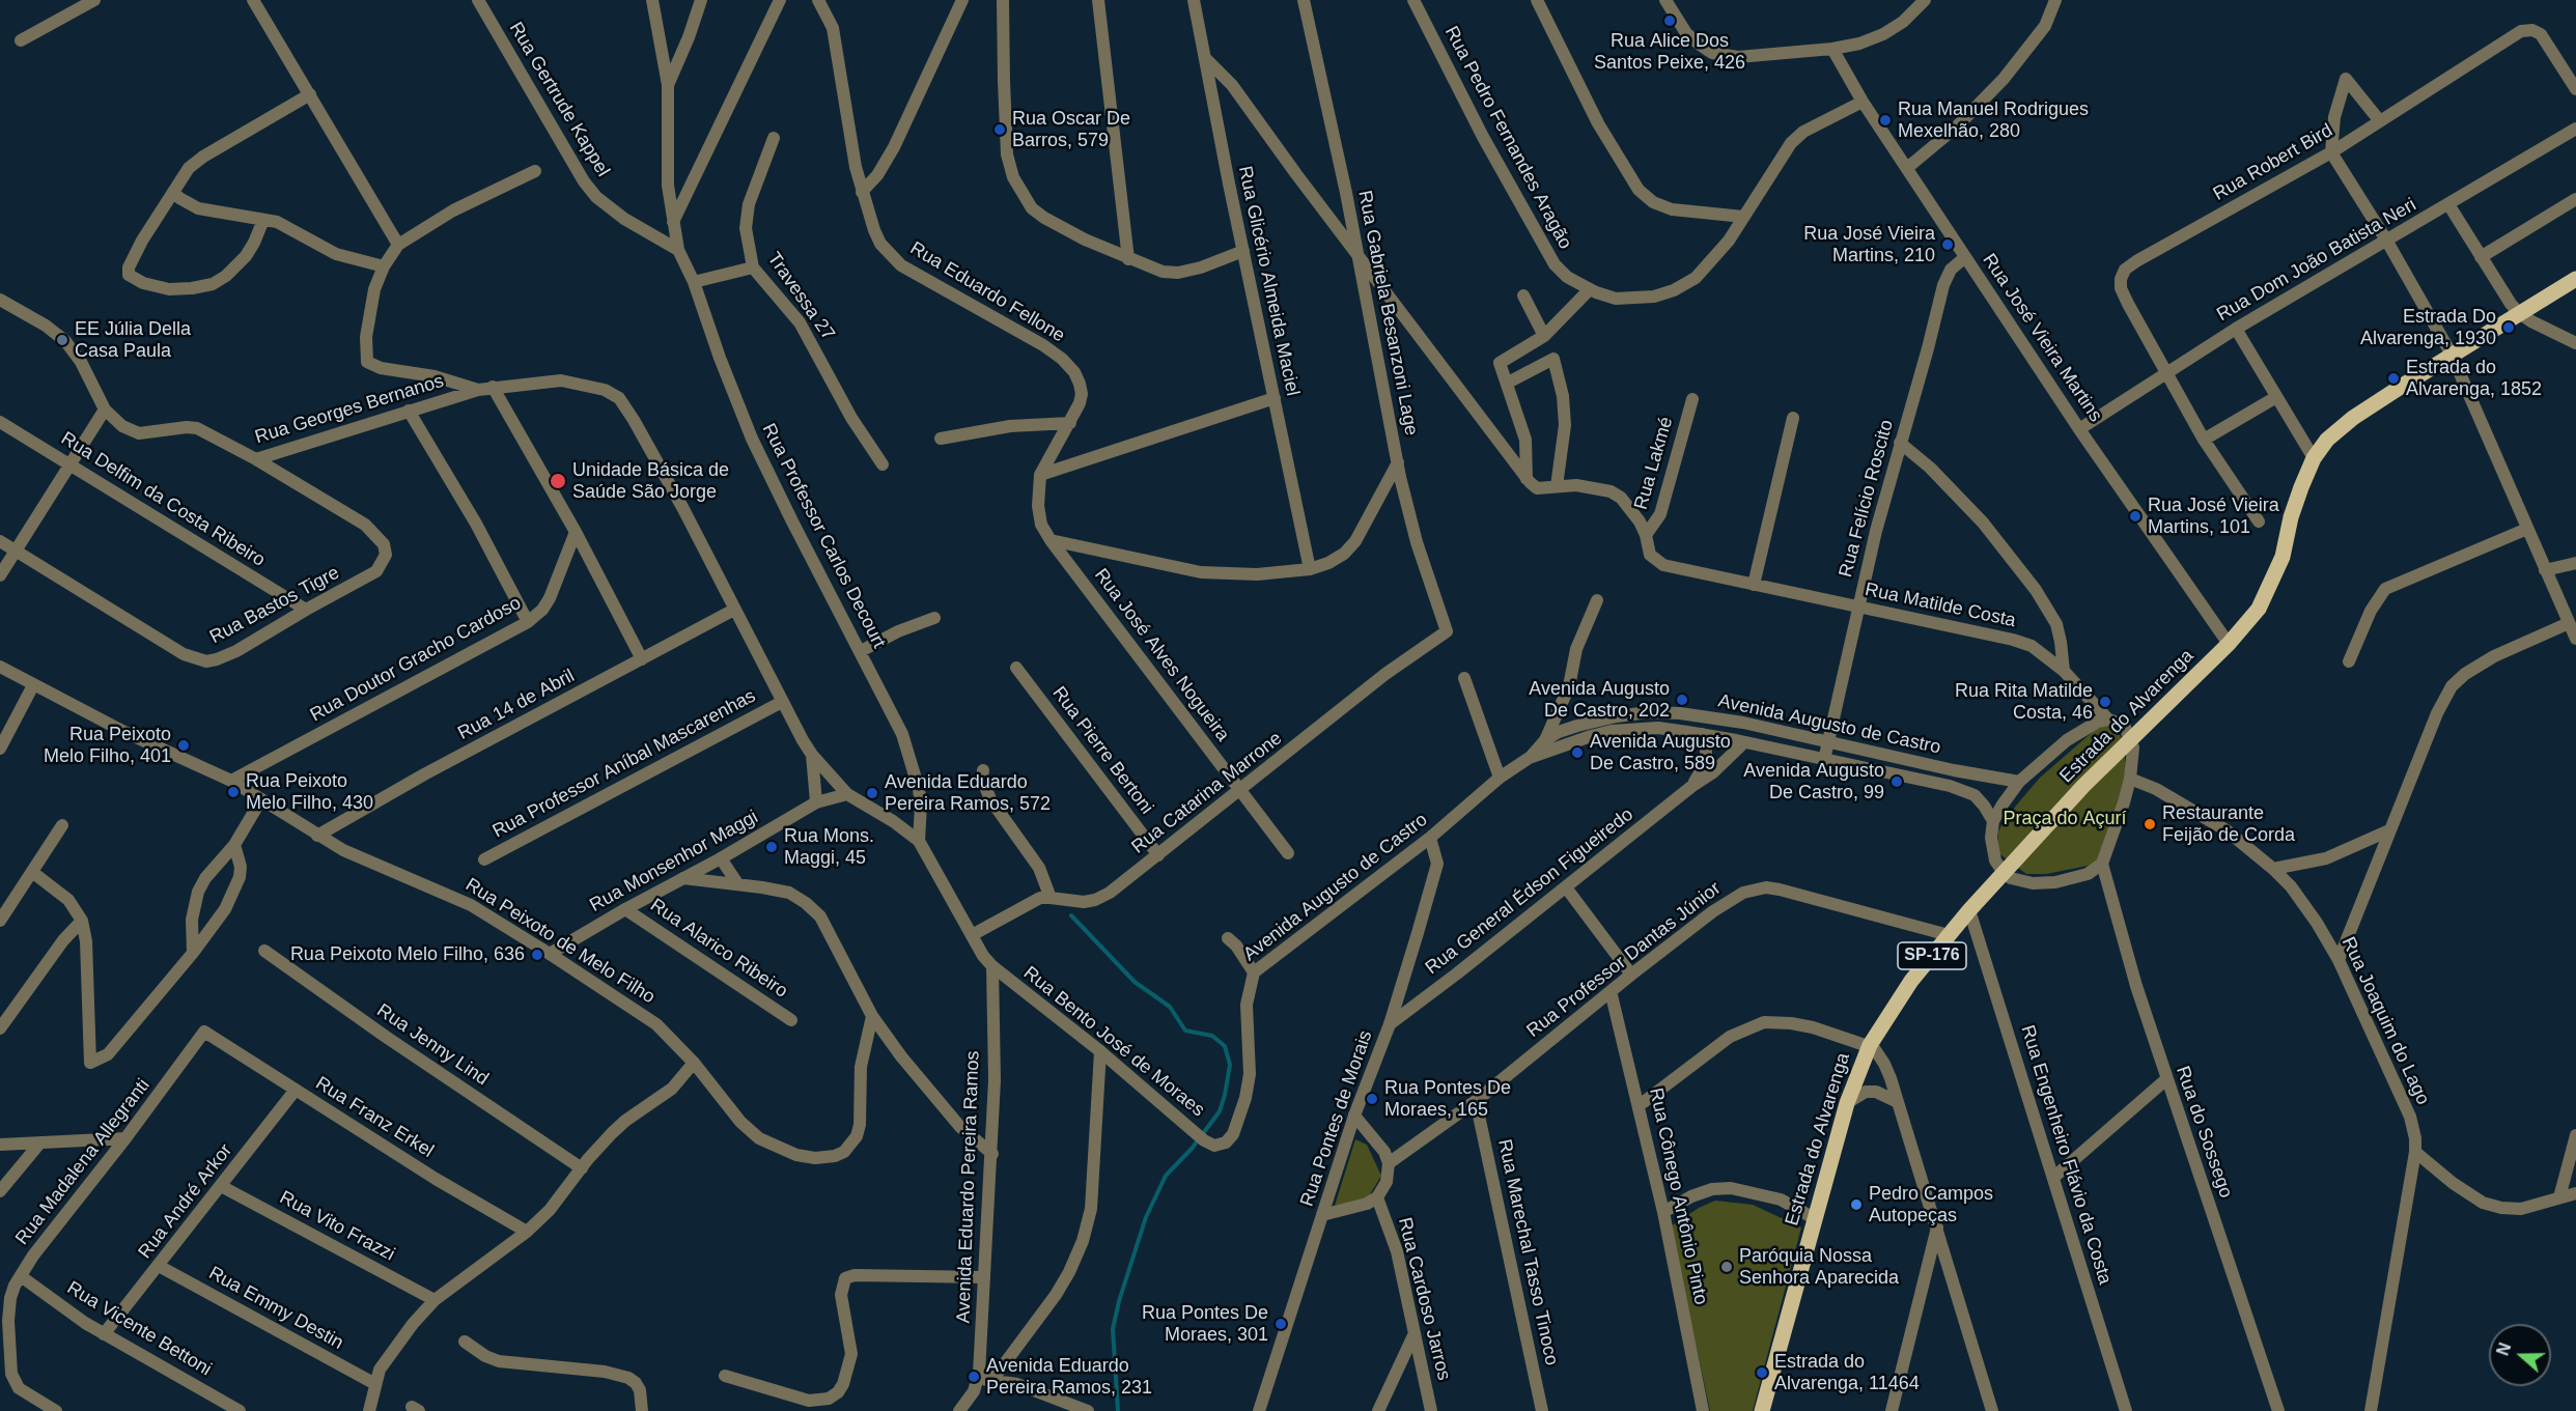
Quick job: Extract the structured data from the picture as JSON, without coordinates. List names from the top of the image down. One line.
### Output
{"streets":{"main road":["Estrada do Alvarenga","SP-176"],"street":["Rua Gertrude Kappel","Rua Pedro Fernandes Aragão","Rua Robert Bird","Rua Dom João Batista Neri","Rua Glicério Almeida Maciel","Rua Eduardo Fellone","Travessa 27","Rua Gabriela Besanzoni Lage","Rua José Vieira Martins","Rua Georges Bernanos","Rua Lakmé","Rua Felício Roscito","Rua Delfim da Costa Ribeiro","Rua Professor Carlos Decourt","Rua Bastos Tigre","Rua Matilde Costa","Rua José Alves Nogueira","Rua Doutor Gracho Cardoso","Rua 14 de Abril","Avenida Augusto de Castro","Rua Pierre Bertoni","Rua Professor Aníbal Mascarenhas","Rua Catarina Marrone","Rua Monsenhor Maggi","Rua General Édson Figueiredo","Rua Peixoto de Melo Filho","Rua Alarico Ribeiro","Rua Professor Dantas Júnior","Rua Joaquim do Lago","Rua Bento José de Moraes","Rua Jenny Lind","Rua Franz Erkel","Rua Pontes de Morais","Rua do Sossego","Rua Engenheiro Flávio da Costa","Rua Madalena Allegranti","Avenida Eduardo Pereira Ramos","Rua Cônego Antônio Pinto","Rua André Arkor","Rua Vito Frazzi","Rua Marechal Tasso Tinoco","Rua Cardoso Jarros","Rua Emmy Destin","Rua Vicente Bettoni"]},"crossings":[["Rua Gertrude Kappel","Rua Professor Carlos Decourt"],["Rua Pedro Fernandes Aragão","Rua José Vieira Martins"],["Rua Robert Bird","Rua Dom João Batista Neri"],["Rua Dom João Batista Neri","Rua José Vieira Martins"],["Rua Eduardo Fellone","Rua José Alves Nogueira"],["Rua Gabriela Besanzoni Lage","Rua Catarina Marrone"],["Rua José Vieira Martins","Rua Felício Roscito"],["Rua José Vieira Martins","Estrada do Alvarenga"],["Rua Georges Bernanos","Rua Bastos Tigre"],["Rua Lakmé","Rua Matilde Costa"],["Rua Felício Roscito","Rua Matilde Costa"],["Rua Felício Roscito","Avenida Augusto de Castro"],["Rua Delfim da Costa Ribeiro","Rua Bastos Tigre"],["Rua José Alves Nogueira","Rua Catarina Marrone"],["Rua Doutor Gracho Cardoso","Rua Peixoto de Melo Filho"],["Rua 14 de Abril","Rua Peixoto de Melo Filho"],["Estrada do Alvarenga","Rua Professor Dantas Júnior"],["Estrada do Alvarenga","Rua Engenheiro Flávio da Costa"],["Avenida Augusto de Castro","Rua General Édson Figueiredo"],["Avenida Augusto de Castro","Rua Bento José de Moraes"],["Avenida Augusto de Castro","Rua Pontes de Morais"],["Rua Pierre Bertoni","Rua Catarina Marrone"],["Rua Monsenhor Maggi","Rua Peixoto de Melo Filho"],["Rua Monsenhor Maggi","Rua Alarico Ribeiro"],["Rua General Édson Figueiredo","Rua Pontes de Morais"],["Rua Professor Dantas Júnior","Rua Cônego Antônio Pinto"],["Rua Professor Dantas Júnior","Rua Marechal Tasso Tinoco"],["Rua Bento José de Moraes","Avenida Eduardo Pereira Ramos"],["Rua Franz Erkel","Rua Madalena Allegranti"],["Rua Franz Erkel","Rua André Arkor"],["Rua Madalena Allegranti","Rua Vicente Bettoni"],["Rua André Arkor","Rua Vito Frazzi"],["Rua André Arkor","Rua Emmy Destin"],["Rua André Arkor","Rua Vicente Bettoni"]],"parks":["Praça do Açurí"],"places":["Rua Alice Dos Santos Peixe, 426","Rua Manuel Rodrigues Mexelhão, 280","Rua Oscar De Barros, 579","Rua José Vieira Martins, 210","Estrada Do Alvarenga, 1930","EE Júlia Della Casa Paula","Estrada do Alvarenga, 1852","Unidade Básica de Saúde São Jorge","Rua José Vieira Martins, 101","Avenida Augusto De Castro, 202","Rua Rita Matilde Costa, 46","Rua Peixoto Melo Filho, 401","Avenida Augusto De Castro, 589","Avenida Augusto De Castro, 99","Rua Peixoto Melo Filho, 430","Avenida Eduardo Pereira Ramos, 572","Restaurante Feijão de Corda","Rua Mons. Maggi, 45","Rua Peixoto Melo Filho, 636","Rua Pontes De Moraes, 165","Pedro Campos Autopeças","Paróquia Nossa Senhora Aparecida","Rua Pontes De Moraes, 301","Estrada do Alvarenga, 11464","Avenida Eduardo Pereira Ramos, 231"],"north":"left"}
